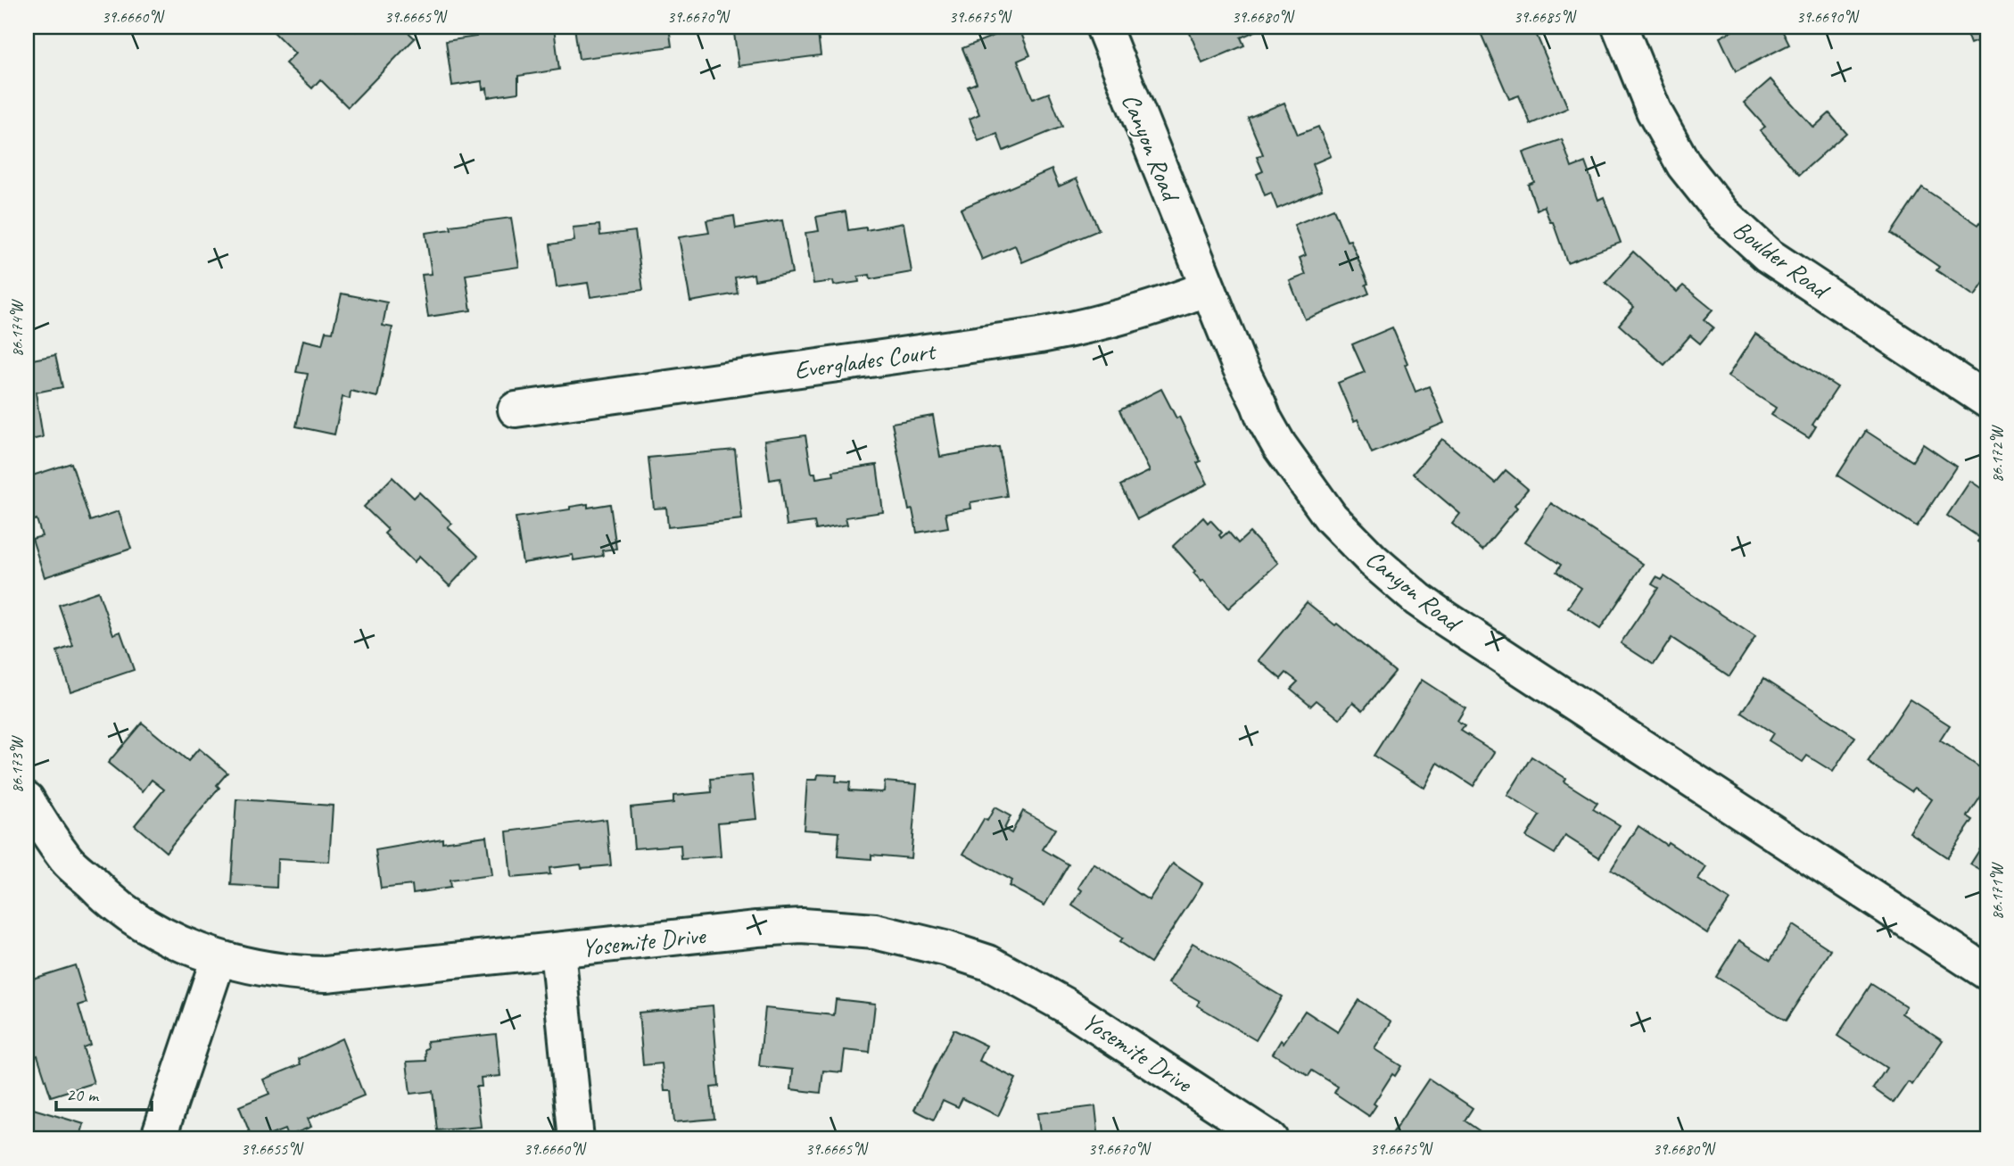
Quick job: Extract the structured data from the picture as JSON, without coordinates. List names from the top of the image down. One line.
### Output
{"streets":{"street":["Canyon Road","Boulder Road","Everglades Court","Yosemite Drive"]},"crossings":[["Canyon Road","Everglades Court"]],"scale_bar":"20 m","coordinates":["39.6660°N","39.6665°N","39.6670°N","39.6675°N","39.6680°N","39.6685°N","39.6690°N","86.174°W","86.172°W","86.173°W","86.171°W","39.6655°N"]}
